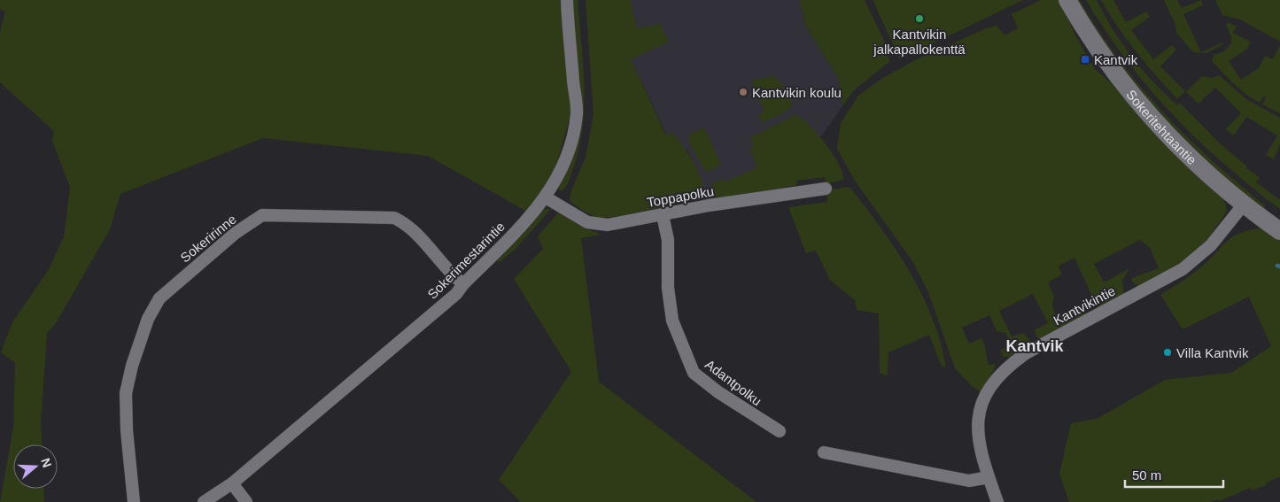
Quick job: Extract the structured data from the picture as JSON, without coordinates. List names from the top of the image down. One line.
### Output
{"streets":{"street":["Sokeritehtaantie","Toppapolku","Sokeririnne","Sokerimestarintie","Kantvikintie","Adantpolku"]},"crossings":[["Sokeritehtaantie","Kantvikintie"],["Toppapolku","Sokerimestarintie"],["Toppapolku","Adantpolku"],["Sokeririnne","Sokerimestarintie"]],"districts":["Kantvik"],"places":{"other":["Kantvikin jalkapallokenttä","Kantvikin koulu","Villa Kantvik"],"transit":["Kantvik"]},"scale_bar":"50 m","north":"right"}
